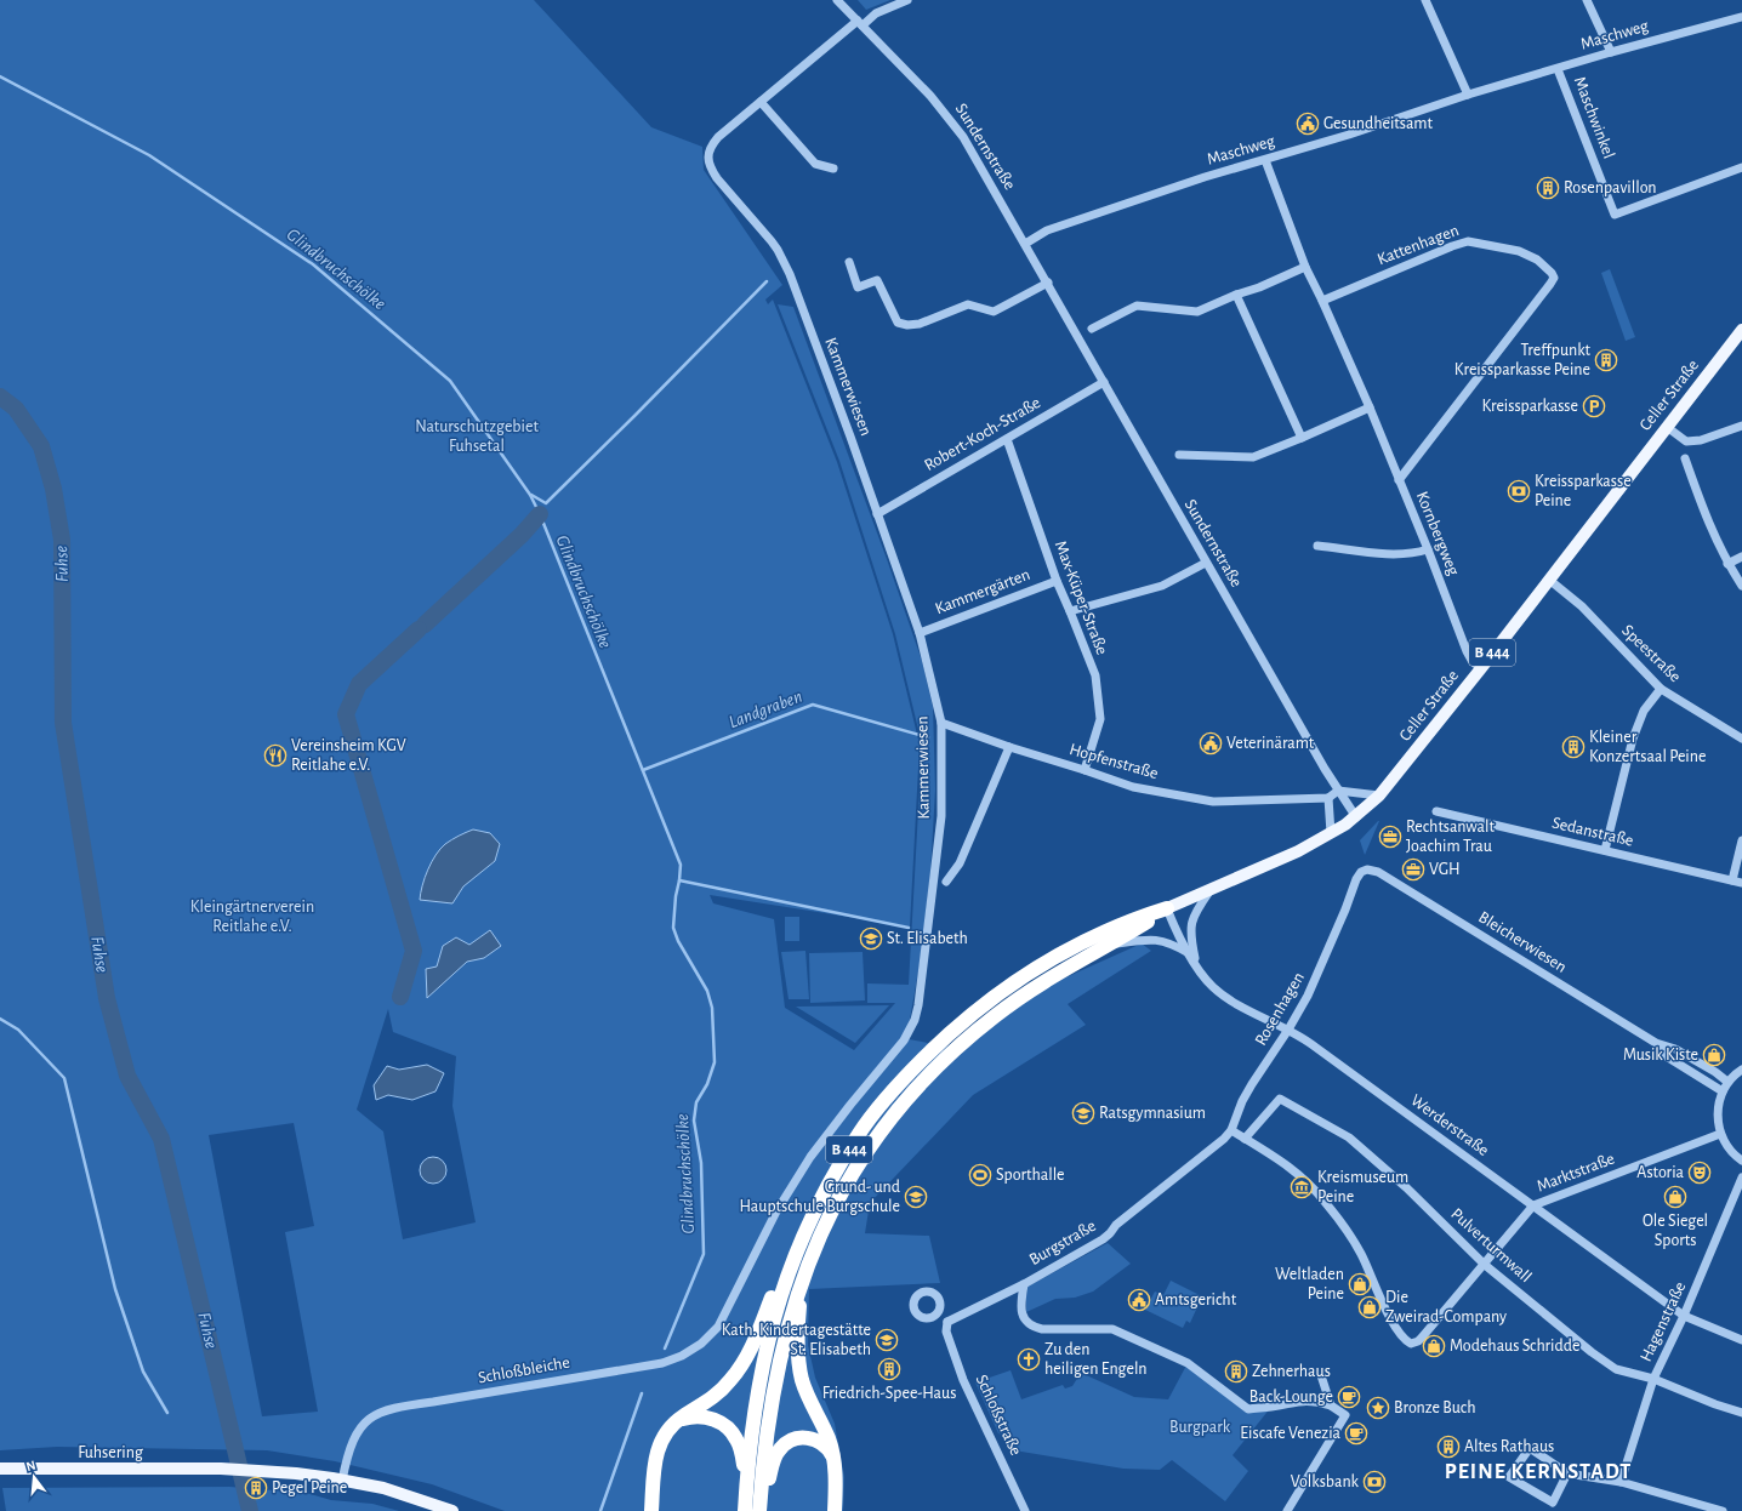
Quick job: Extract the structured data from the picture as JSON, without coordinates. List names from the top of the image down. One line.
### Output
{"streets":{"highway":["B 444"],"main road":["Celler Straße","Fuhsering"],"street":["Maschweg","Maschwinkel","Sundernstraße","Kattenhagen","Kammerwiesen","Robert-Koch-Straße","Kornbergweg","Kammergärten","Max-Küper-Straße","Speestraße","Hopfenstraße","Sedanstraße","Bleicherwiesen","Rosenhagen","Werderstraße","Marktstraße","Burgstraße","Pulverturmwall","Hagenstraße","Schloßbleiche","Schloßstraße"]},"crossings":[["Maschweg","Maschwinkel"],["Maschweg","Sundernstraße"],["Maschweg","Kornbergweg"],["Sundernstraße","Celler Straße"],["Sundernstraße","Robert-Koch-Straße"],["Kattenhagen","Kornbergweg"],["Kammerwiesen","Robert-Koch-Straße"],["Kammerwiesen","Kammergärten"],["Kammerwiesen","Hopfenstraße"],["Kammerwiesen","Schloßbleiche"],["Celler Straße","Kornbergweg"],["Celler Straße","B 444"],["Celler Straße","Speestraße"],["Celler Straße","Werderstraße"],["Robert-Koch-Straße","Max-Küper-Straße"],["Kammergärten","Max-Küper-Straße"],["Max-Küper-Straße","Hopfenstraße"],["B 444","Werderstraße"],["Bleicherwiesen","Rosenhagen"],["Rosenhagen","Werderstraße"],["Rosenhagen","Burgstraße"],["Werderstraße","Marktstraße"],["Werderstraße","Hagenstraße"],["Marktstraße","Pulverturmwall"],["Burgstraße","Schloßstraße"],["Pulverturmwall","Hagenstraße"],["Schloßbleiche","Fuhsering"]],"districts":["PEINE KERNSTADT"],"water":["Glindbruchschölke","Fuhse","Landgraben"],"parks":["Naturschutzgebiet Fuhsetal","Kleingärtnerverein Reitlahe e.V.","Burgpark"],"places":{"public building":["Gesundheitsamt","Veterinäramt","Amtsgericht"],"building":["Rosenpavillon","Treffpunkt Kreissparkasse Peine","Kleiner Konzertsaal Peine","Friedrich-Spee-Haus","Zehnerhaus","Altes Rathaus","Pegel Peine"],"parking":["Kreissparkasse"],"bank":["Kreissparkasse Peine","Volksbank"],"restaurant":["Vereinsheim KGV Reitlahe e.V."],"office":["Rechtsanwalt Joachim Trau","VGH"],"school or university":["St. Elisabeth","Ratsgymnasium","Grund- und Hauptschule Burgschule","Kath. Kindertagestätte St. Elisabeth"],"shop":["Musik Kiste","Ole Siegel Sports","Weltladen Peine","Die Zweirad-Company","Modehaus Schridde"],"theatre":["Astoria"],"sports":["Sporthalle"],"museum":["Kreismuseum Peine"],"church":["Zu den heiligen Engeln"],"cafe":["Back-Lounge","Eiscafe Venezia"],"place":["Bronze Buch"]},"north":"top"}
